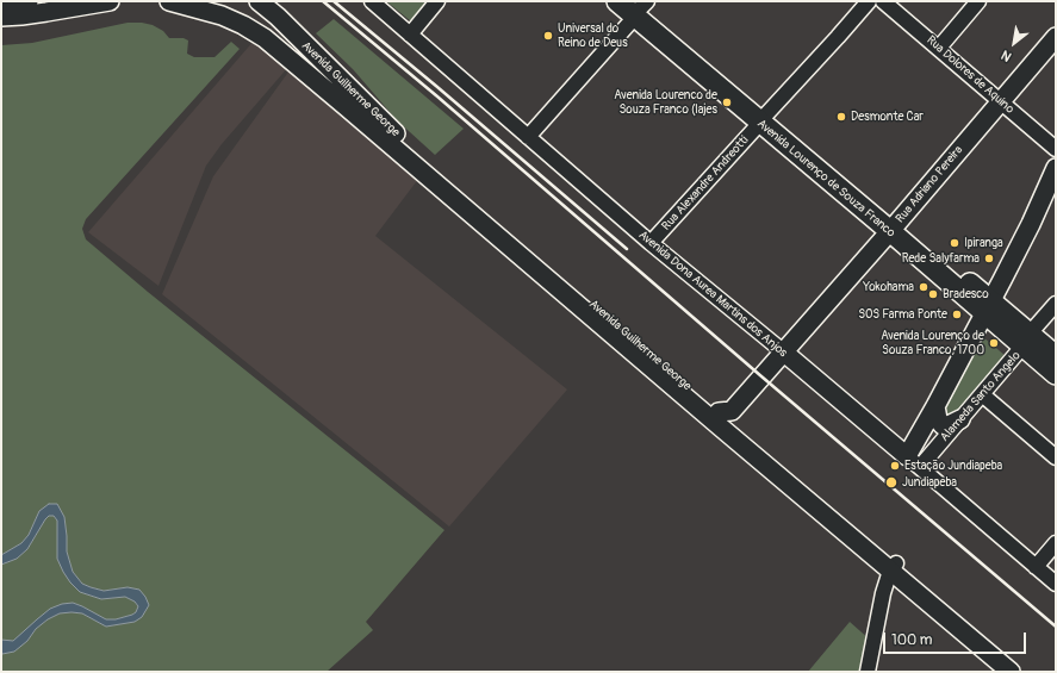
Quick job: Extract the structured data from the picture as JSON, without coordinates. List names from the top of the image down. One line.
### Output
{"streets":{"highway":["Avenida Lourenço de Souza Franco"],"main road":["Avenida Guilherme George","Rua Adriano Pereira","Avenida Dona Aurea Martins dos Anjos"],"street":["Rua Dolores de Aquino","Rua Alexandre Andreotti","Alameda Santo Angelo"]},"crossings":[["Rua Dolores de Aquino","Rua Adriano Pereira"],["Avenida Guilherme George","Rua Adriano Pereira"],["Avenida Lourenço de Souza Franco","Rua Alexandre Andreotti"],["Avenida Lourenço de Souza Franco","Rua Adriano Pereira"],["Avenida Lourenço de Souza Franco","Alameda Santo Angelo"],["Rua Alexandre Andreotti","Avenida Dona Aurea Martins dos Anjos"],["Rua Adriano Pereira","Avenida Dona Aurea Martins dos Anjos"],["Avenida Dona Aurea Martins dos Anjos","Alameda Santo Angelo"]],"places":["Universal do Reino de Deus","Avenida Lourenco de Souza Franco (lajes","Desmonte Car","Ipiranga","Rede Salyfarma","Yokohama","Bradesco","SOS Farma Ponte","Avenida Lourenço de Souza Franco, 1700","Estação Jundiapeba","Jundiapeba"],"scale_bar":"100 m","north":"bottom left"}
